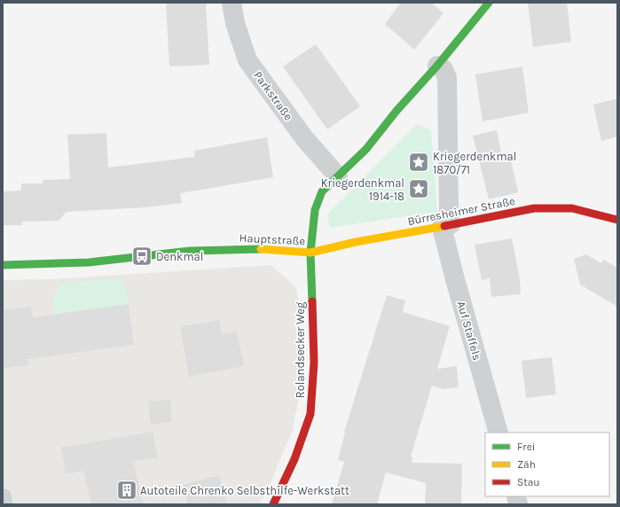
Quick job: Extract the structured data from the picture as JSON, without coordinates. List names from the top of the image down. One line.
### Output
{"streets":{"street":["Parkstraße","Bürresheimer Straße","Hauptstraße","Auf Staffels","Rolandsecker Weg"]},"crossings":[["Parkstraße","Hauptstraße"],["Bürresheimer Straße","Hauptstraße"],["Bürresheimer Straße","Auf Staffels"],["Bürresheimer Straße","Rolandsecker Weg"],["Hauptstraße","Auf Staffels"],["Hauptstraße","Rolandsecker Weg"]],"places":{"place":["Kriegerdenkmal 1870/71","Kriegerdenkmal 1914-18"],"bus stop":["Denkmal"],"building":["Autoteile Chrenko Selbsthilfe-Werkstatt"]},"legend":["Frei","Zäh","Stau"]}
